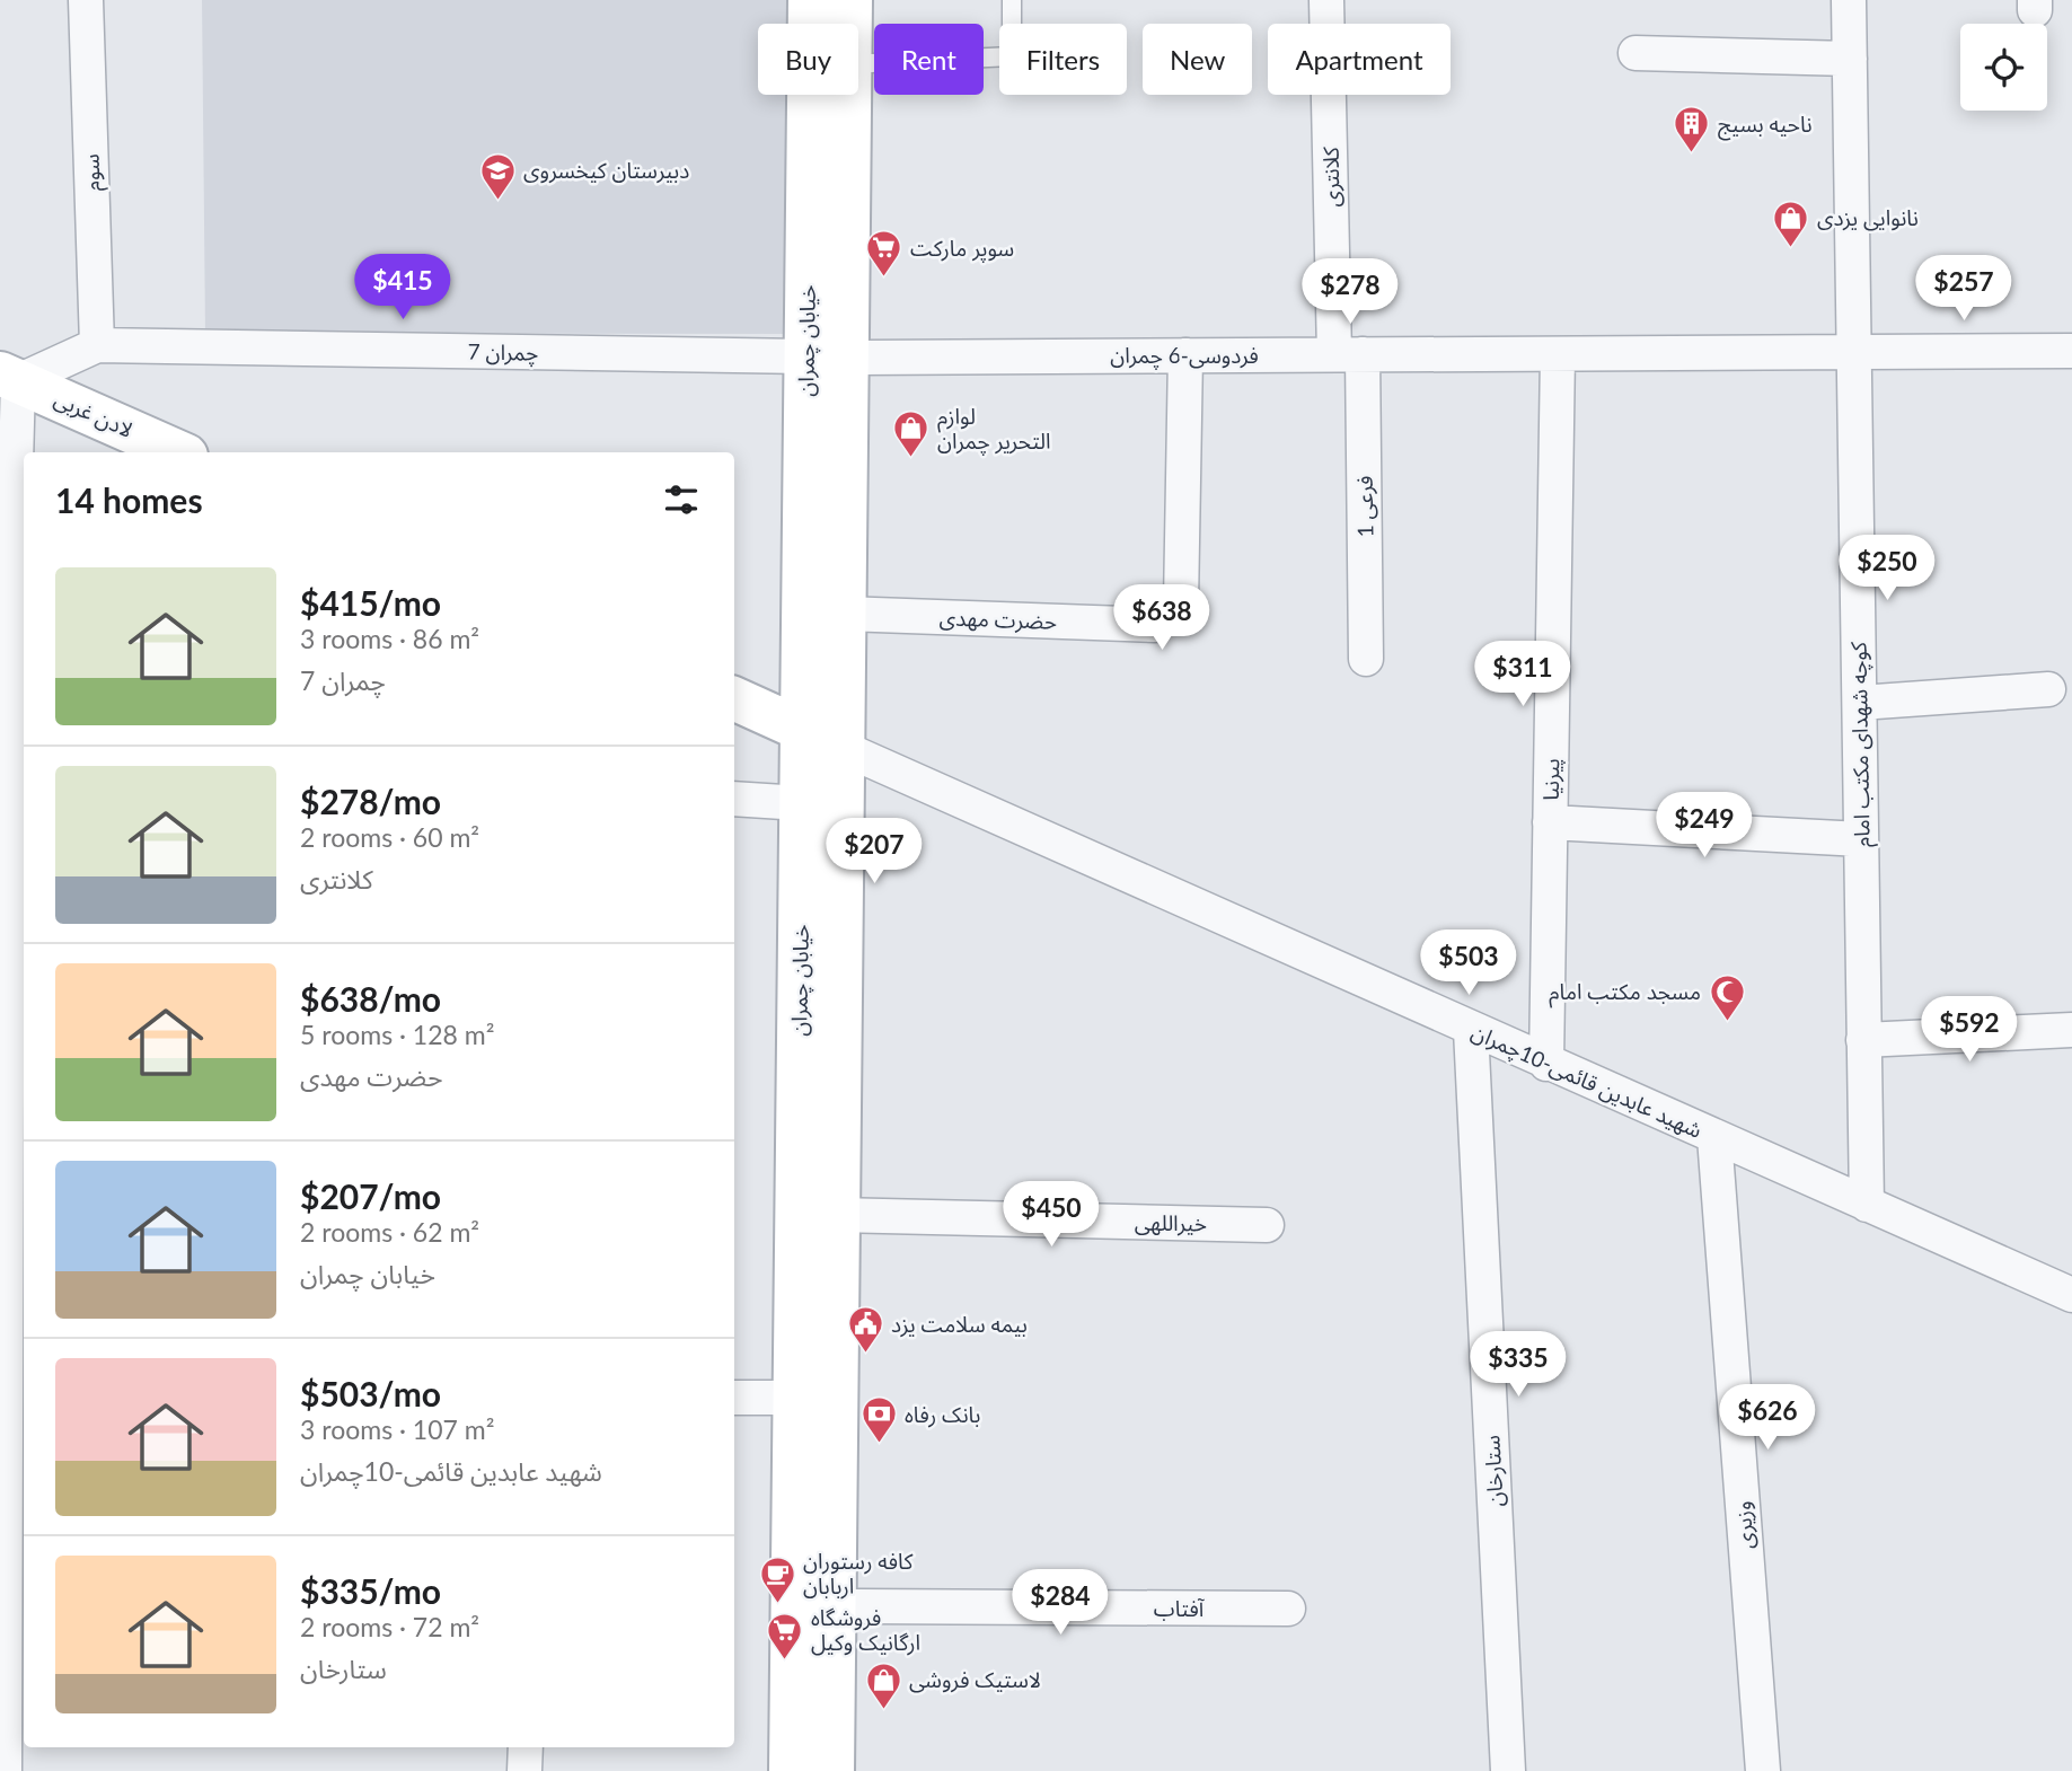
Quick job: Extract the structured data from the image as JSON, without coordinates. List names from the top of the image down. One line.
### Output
{"streets":{"main road":["خیابان چمران","لادن غربی"],"street":["سوم","کلانتری","چمران 7","فردوسی-6 چمران","فرعی 1","حضرت مهدی","کوچه شهدای مکتب امام","پیرنیا","شهید عابدین قائمی-10چمران","خیراللهی","ستارخان","وزیری","آفتاب"]},"crossings":[["سوم","چمران 7"],["کلانتری","فردوسی-6 چمران"],["کلانتری","فرعی 1"],["خیابان چمران","چمران 7"],["خیابان چمران","فردوسی-6 چمران"],["خیابان چمران","حضرت مهدی"],["خیابان چمران","شهید عابدین قائمی-10چمران"],["خیابان چمران","خیراللهی"],["خیابان چمران","آفتاب"],["چمران 7","فردوسی-6 چمران"],["چمران 7","لادن غربی"],["فردوسی-6 چمران","فرعی 1"],["فردوسی-6 چمران","حضرت مهدی"],["فردوسی-6 چمران","کوچه شهدای مکتب امام"],["فردوسی-6 چمران","پیرنیا"],["کوچه شهدای مکتب امام","شهید عابدین قائمی-10چمران"],["پیرنیا","شهید عابدین قائمی-10چمران"],["شهید عابدین قائمی-10چمران","ستارخان"],["شهید عابدین قائمی-10چمران","وزیری"]],"places":{"building":["ناحیه بسیج"],"school or university":["دبیرستان کیخسروی"],"shop":["نانوایی یزدی","لوازم التحریر چمران","لاستیک فروشی"],"supermarket":["سوپر مارکت","فروشگاه ارگانیک وکیل"],"mosque":["مسجد مکتب امام"],"public building":["بيمه سلامت يزد"],"bank":["بانک رفاه"],"cafe":["کافه رستوران اربابان"]},"page":{"chip":["Buy","Rent","Filters","New","Apartment"],"price":["$415","$257","$278","$250","$638","$311","$249","$207","$503","$592","$450","$335","$626","$284"],"heading":"14 homes","list":[{"name":"$415/mo","note":"3 rooms · 86 m² · چمران 7"},{"name":"$278/mo","note":"2 rooms · 60 m² · کلانتری"},{"name":"$638/mo","note":"5 rooms · 128 m² · حضرت مهدی"},{"name":"$207/mo","note":"2 rooms · 62 m² · خیابان چمران"},{"name":"$503/mo","note":"3 rooms · 107 m² · شهید عابدین قائمی-10چمران"},{"name":"$335/mo","note":"2 rooms · 72 m² · ستارخان"}]}}
